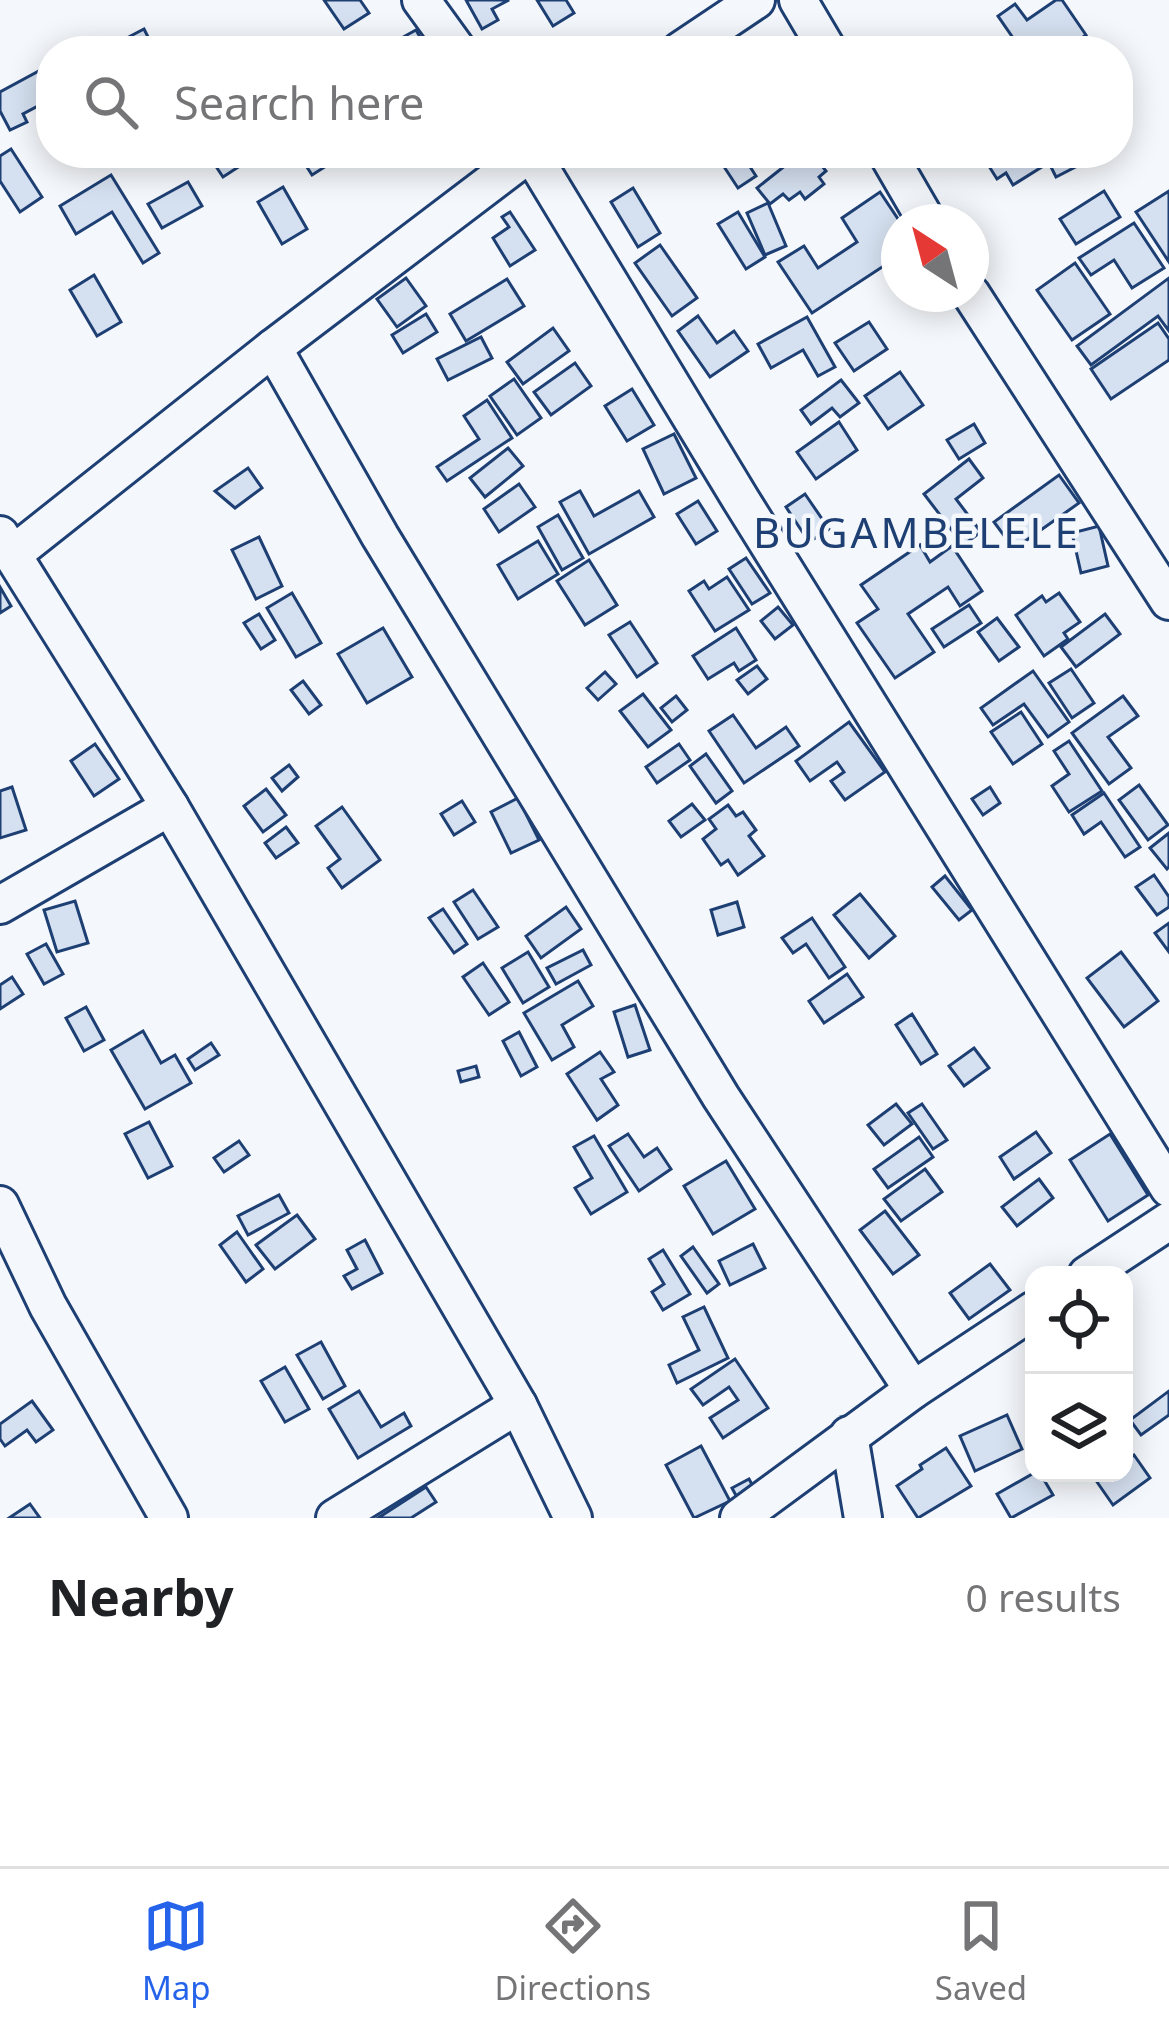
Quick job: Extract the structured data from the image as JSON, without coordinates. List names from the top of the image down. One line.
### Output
{"districts":["BUGAMBELELE"],"north":"top left","page":{"search":"Search here","heading":["Nearby","0 results"],"nav":["Map","Directions","Saved"]}}
